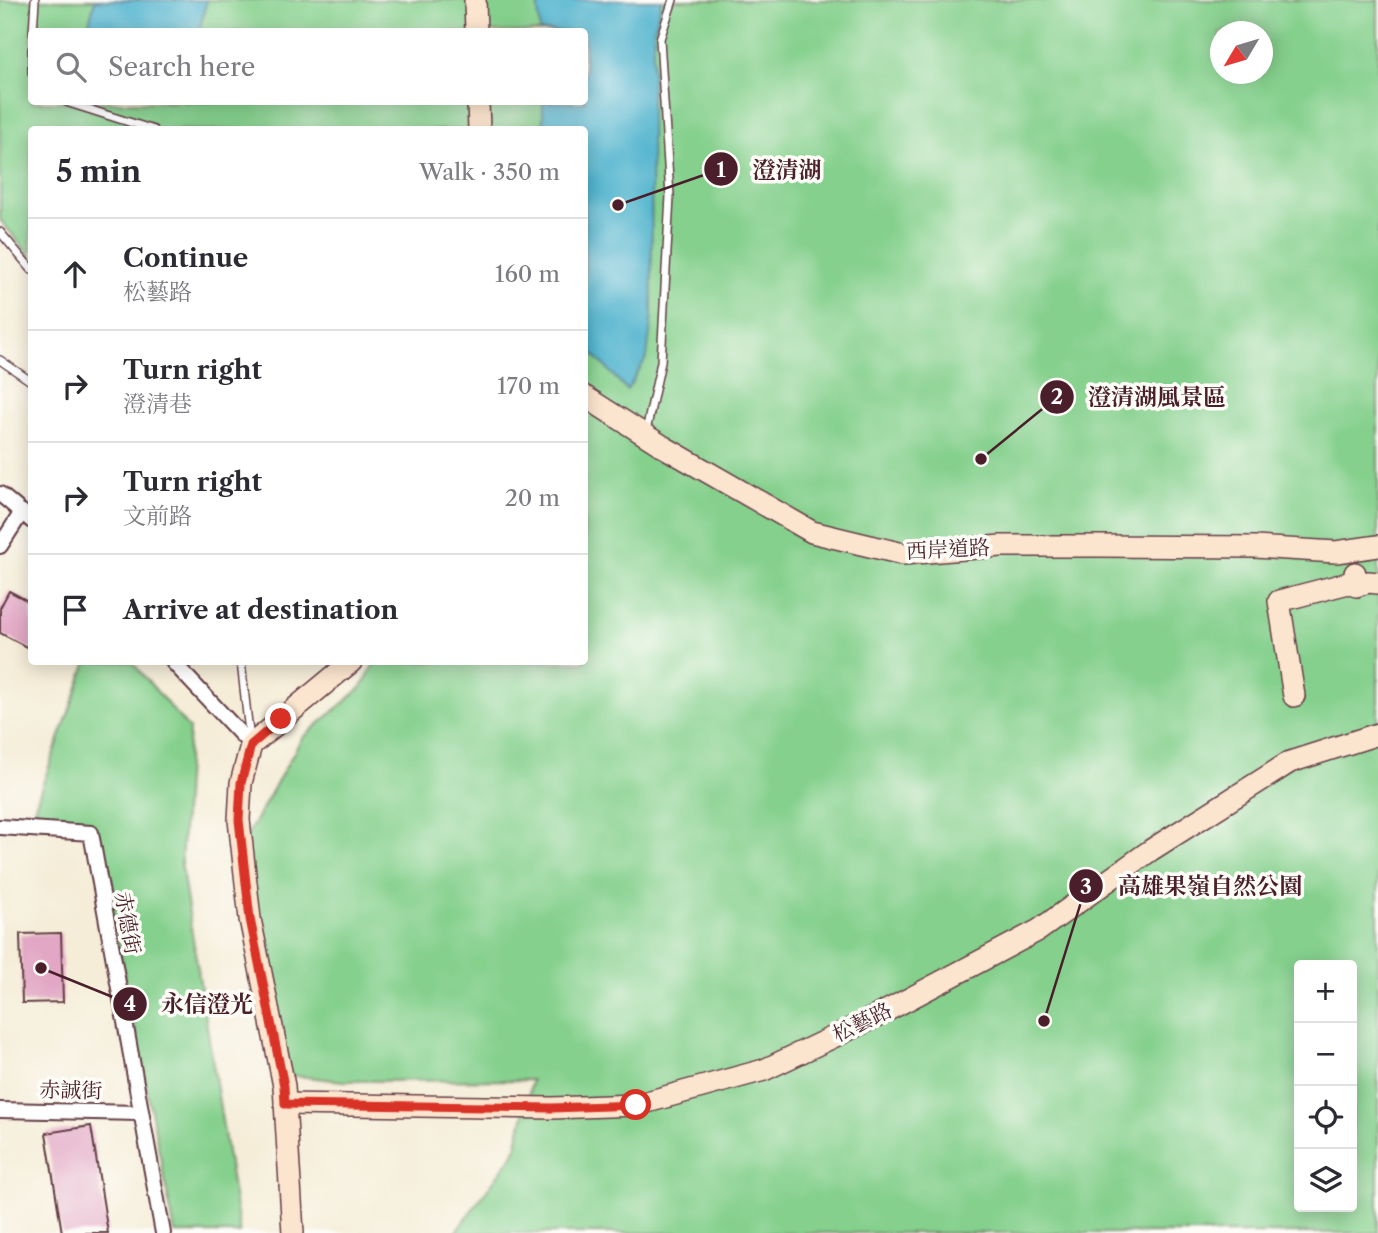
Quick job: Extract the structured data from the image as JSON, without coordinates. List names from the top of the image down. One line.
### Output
{"streets":{"street":["西岸道路","赤德街","松藝路","赤誠街"]},"crossings":[["赤德街","赤誠街"]],"places":["澄清湖","澄清湖風景區","永信澄光","高雄果嶺自然公園"],"north":"bottom left","page":{"search":"Search here","heading":["5 min","Walk · 350 m"],"list":[["Continue","松藝路","160 m"],["Turn right","澄清巷","170 m"],["Turn right","文前路","20 m"],"Arrive at destination"],"map_buttons":["+","−"]}}
